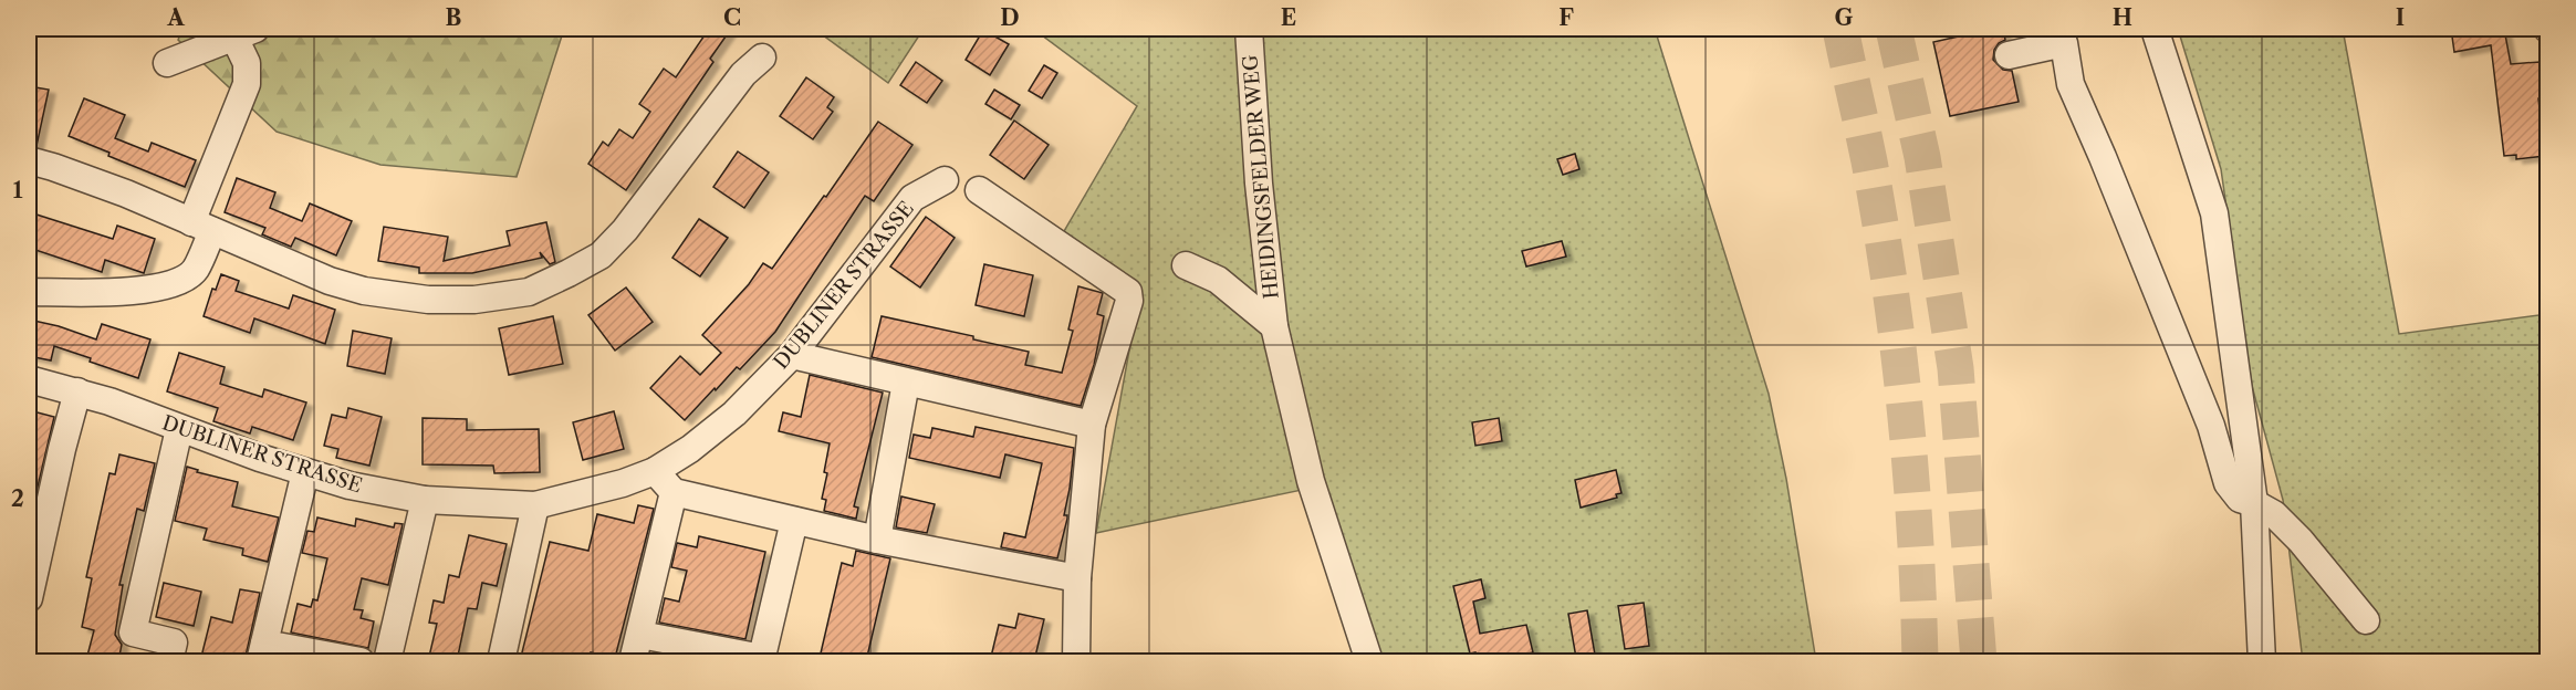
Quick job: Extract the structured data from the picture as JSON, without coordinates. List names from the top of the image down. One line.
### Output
{"streets":{"street":["HEIDINGSFELDER WEG","DUBLINER STRASSE"]},"grid":{"columns":["A","B","C","D","E","F","G","H","I"],"rows":["1","2"]}}
